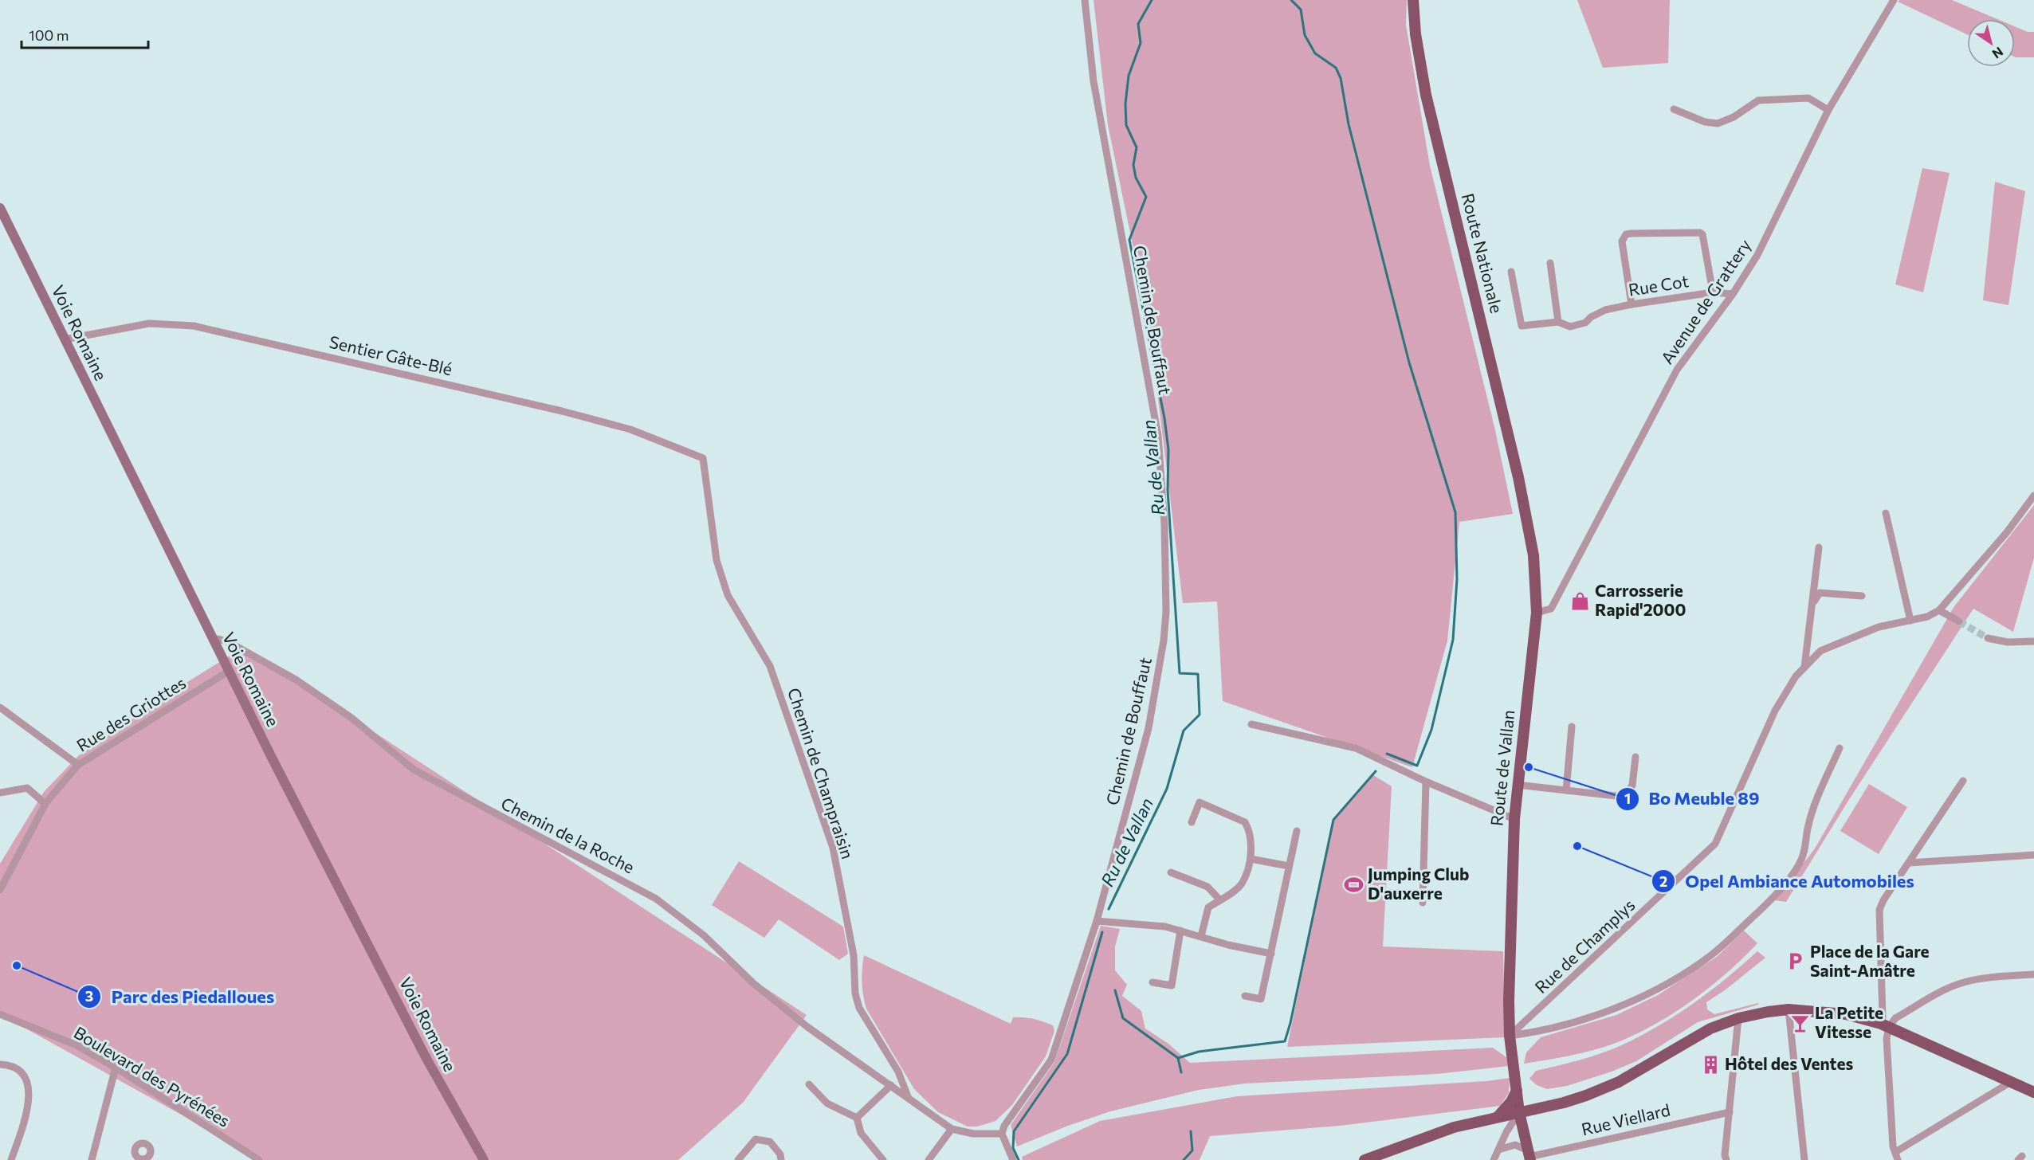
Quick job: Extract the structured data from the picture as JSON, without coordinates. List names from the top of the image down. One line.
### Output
{"streets":{"main road":["Route Nationale","Voie Romaine","Route de Vallan"],"street":["Rue Cot","Avenue de Grattery","Chemin de Bouffaut","Sentier Gâte-Blé","Rue des Griottes","Chemin de Champraisin","Chemin de la Roche","Rue de Champlys","Boulevard des Pyrénées","Rue Viellard"]},"crossings":[["Route Nationale","Route de Vallan"],["Rue Cot","Avenue de Grattery"],["Avenue de Grattery","Route de Vallan"],["Chemin de Bouffaut","Chemin de la Roche"],["Voie Romaine","Sentier Gâte-Blé"],["Voie Romaine","Rue des Griottes"],["Voie Romaine","Chemin de la Roche"],["Sentier Gâte-Blé","Chemin de Champraisin"],["Route de Vallan","Rue de Champlys"],["Route de Vallan","Rue Viellard"],["Chemin de Champraisin","Chemin de la Roche"]],"water":["Ru de Vallan"],"places":{"shop":["Carrosserie Rapid'2000"],"other":["Bo Meuble 89","Opel Ambiance Automobiles","Parc des Piedalloues"],"sports":["Jumping Club D'auxerre"],"parking":["Place de la Gare Saint-Amâtre"],"bar":["La Petite Vitesse"],"building":["Hôtel des Ventes"]},"scale_bar":"100 m","north":"bottom right"}
